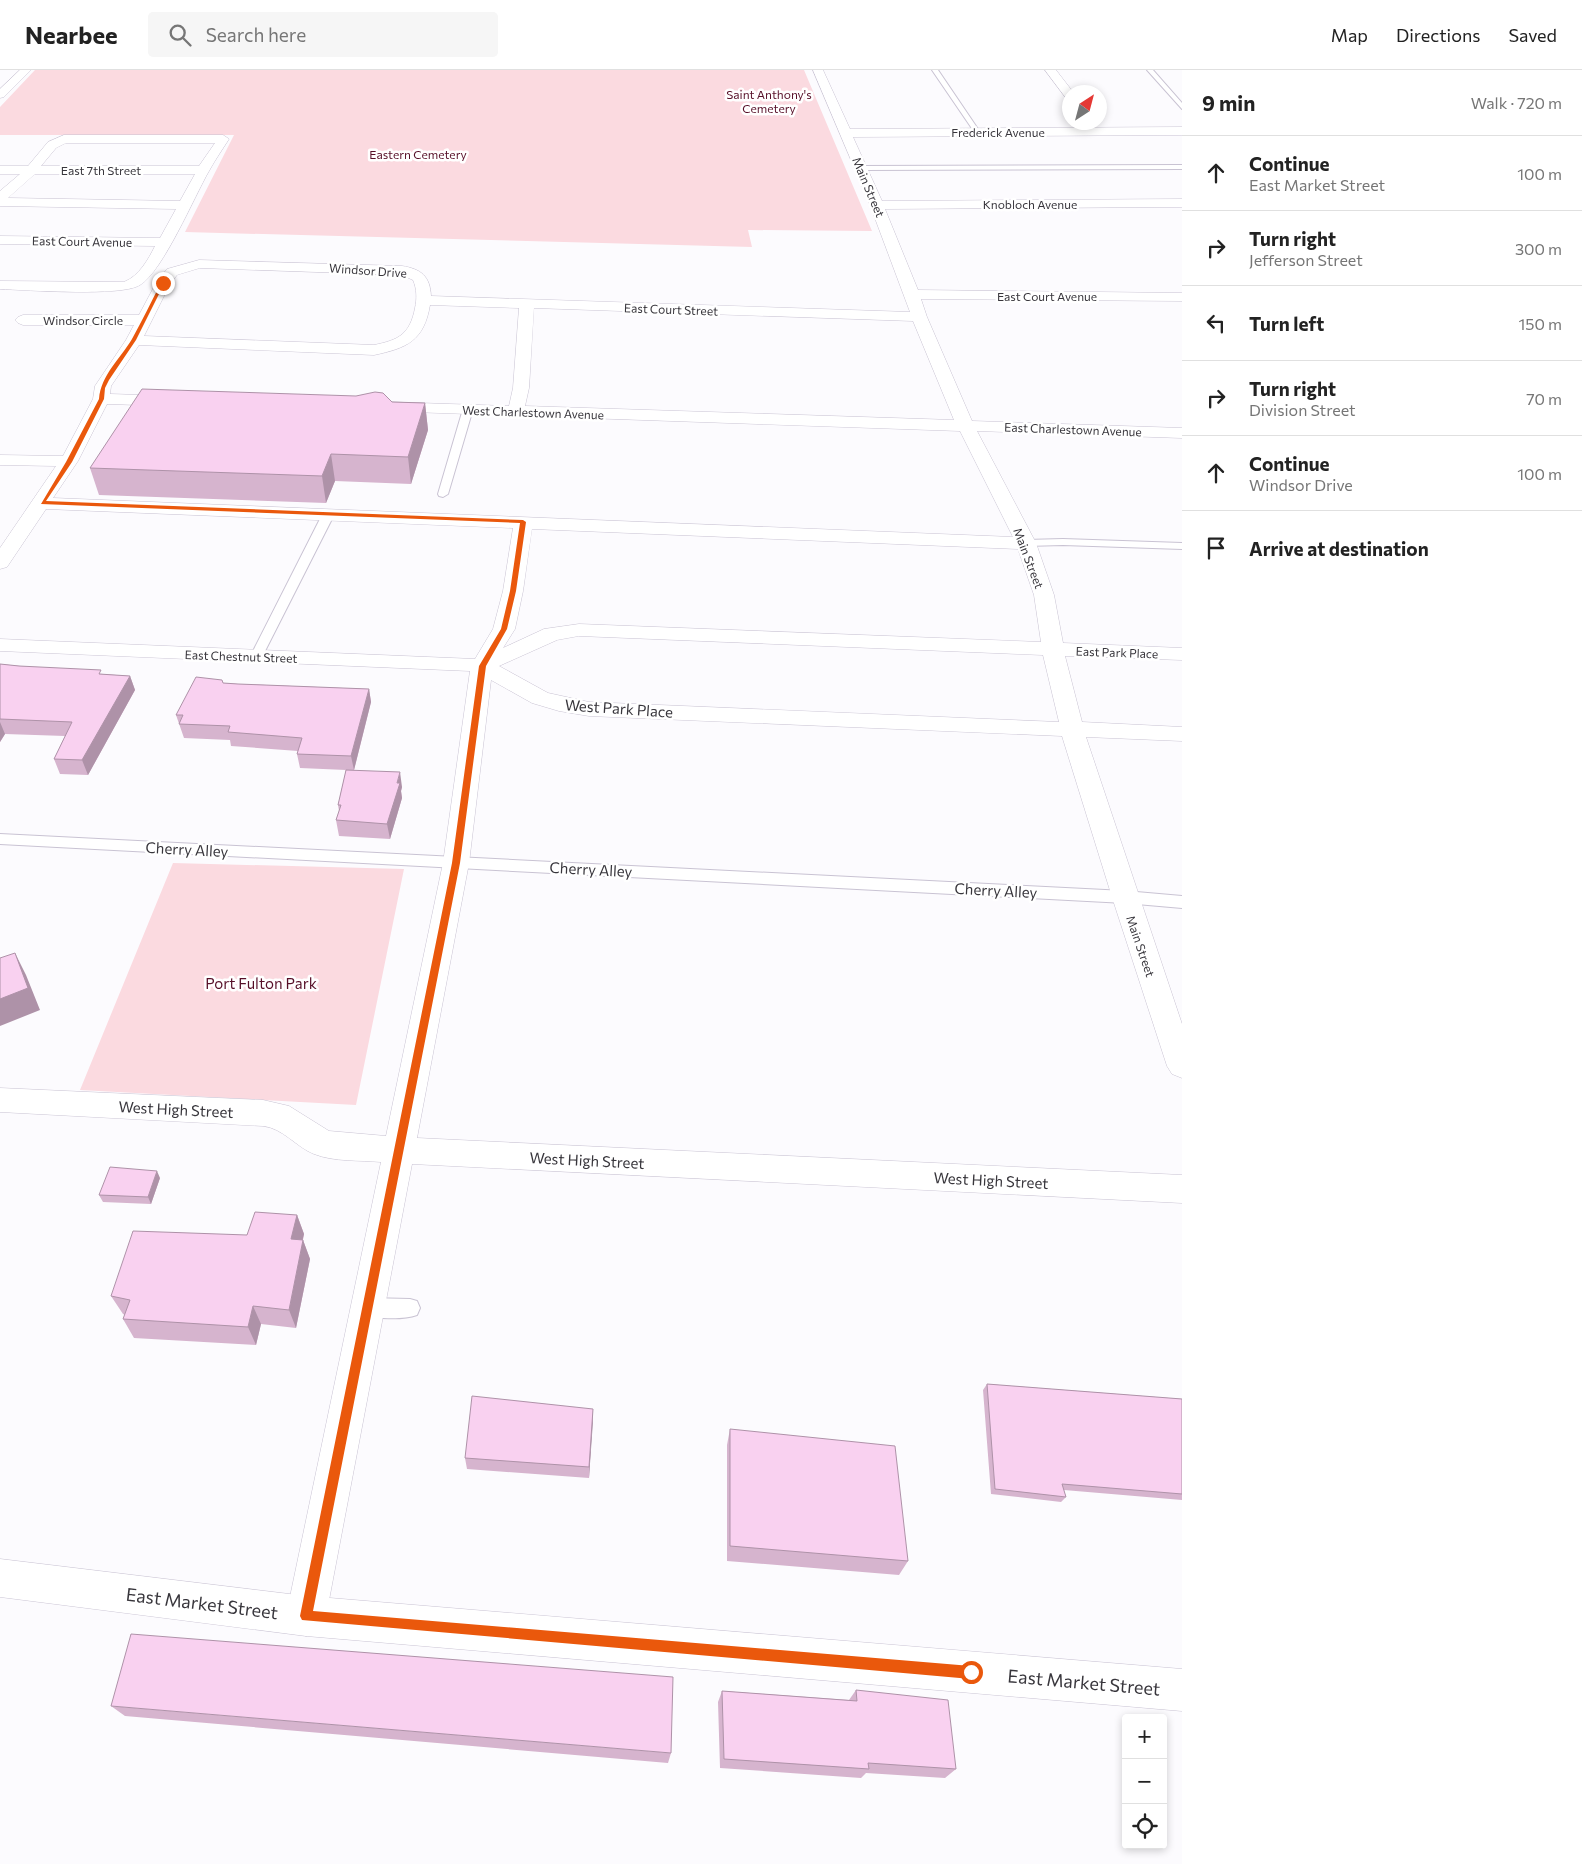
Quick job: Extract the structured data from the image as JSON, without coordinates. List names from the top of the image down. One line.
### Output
{"streets":{"street":["Frederick Avenue","East 7th Street","Main Street","Knobloch Avenue","East Court Avenue","Windsor Drive","East Court Street","Windsor Circle","West Charlestown Avenue","East Charlestown Avenue","East Park Place","East Chestnut Street","West Park Place","West High Street","East Market Street"],"lane":["Cherry Alley"]},"crossings":[["Frederick Avenue","Main Street"],["Main Street","Knobloch Avenue"],["Main Street","East Court Avenue"],["Main Street","East Court Street"],["Main Street","West Charlestown Avenue"],["Main Street","East Charlestown Avenue"],["Main Street","East Park Place"],["Main Street","West Park Place"],["Main Street","Cherry Alley"],["Windsor Drive","East Court Street"],["Windsor Drive","Windsor Circle"],["West Charlestown Avenue","East Charlestown Avenue"],["East Chestnut Street","West Park Place"]],"parks":["Saint Anthony's Cemetery","Eastern Cemetery","Port Fulton Park"],"north":"top right","page":{"header":"Nearbee","search":"Search here","nav":["Map","Directions","Saved"],"heading":["9 min","Walk · 720 m"],"list":[["Continue","East Market Street","100 m"],["Turn right","Jefferson Street","300 m"],["Turn left","150 m"],["Turn right","Division Street","70 m"],["Continue","Windsor Drive","100 m"],"Arrive at destination"],"map_buttons":["+","−"]}}
